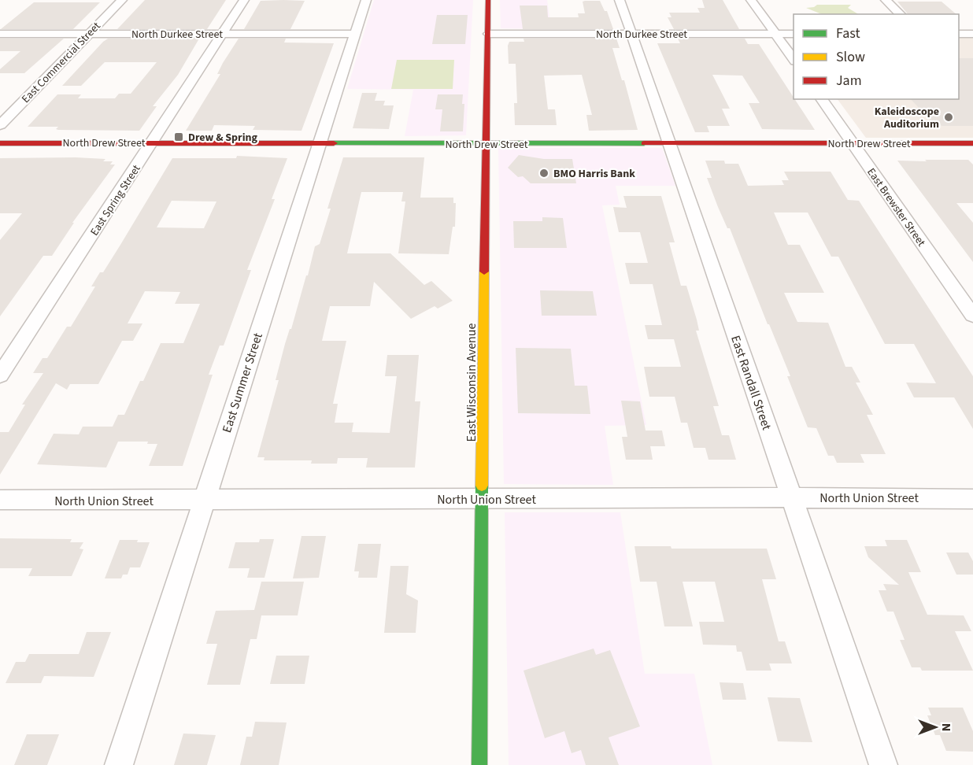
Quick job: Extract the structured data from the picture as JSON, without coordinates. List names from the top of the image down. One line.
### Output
{"streets":{"street":["North Durkee Street","East Commercial Street","North Drew Street","East Spring Street","East Brewster Street","East Summer Street","East Wisconsin Avenue","East Randall Street","North Union Street"]},"crossings":[["North Durkee Street","East Commercial Street"],["North Durkee Street","East Spring Street"],["North Durkee Street","East Summer Street"],["North Durkee Street","East Wisconsin Avenue"],["North Durkee Street","East Randall Street"],["North Drew Street","East Spring Street"],["North Drew Street","East Brewster Street"],["North Drew Street","East Summer Street"],["North Drew Street","East Wisconsin Avenue"],["North Drew Street","East Randall Street"],["East Summer Street","North Union Street"],["East Wisconsin Avenue","North Union Street"],["East Randall Street","North Union Street"]],"places":{"other":["Kaleidoscope Auditorium","BMO Harris Bank"],"transit":["Drew & Spring"]},"legend":["Fast","Slow","Jam"],"north":"right"}
